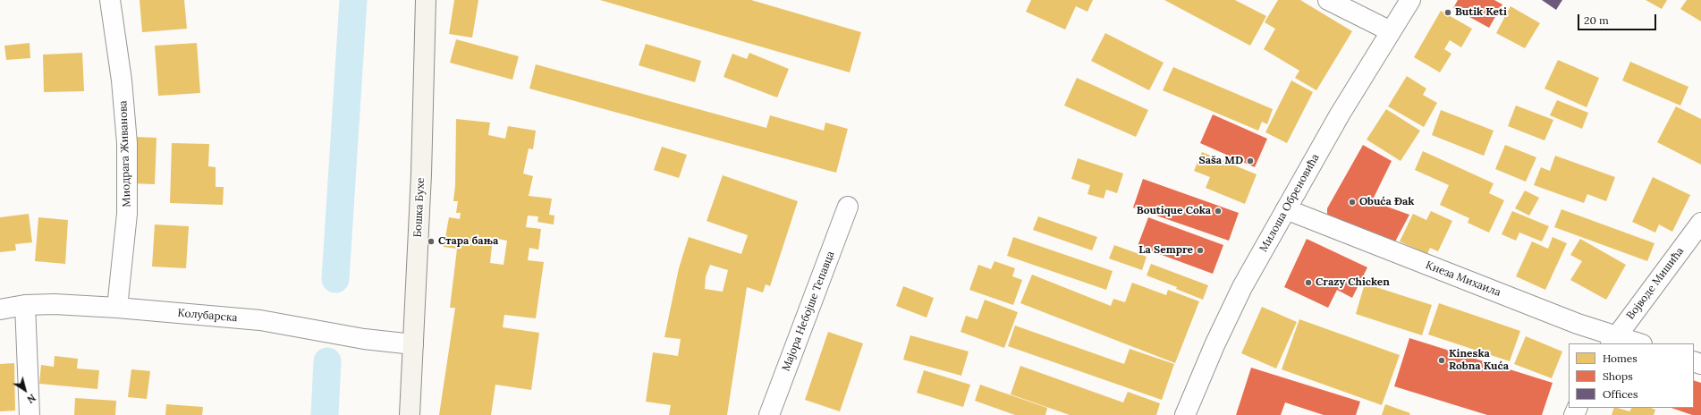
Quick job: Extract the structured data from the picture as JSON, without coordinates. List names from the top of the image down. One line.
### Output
{"streets":{"main road":["Бошка Бухе"],"street":["Миодрага Живанова","Милоша Обреновића","Кнеза Михаила","Војводе Мишића","Мајора Небојше Тепавца","Колубарска"]},"crossings":[["Миодрага Живанова","Колубарска"],["Милоша Обреновића","Кнеза Михаила"],["Бошка Бухе","Колубарска"],["Кнеза Михаила","Војводе Мишића"]],"places":["Butik Keti","Saša MD","Obuća Đak","Boutique Coka","Стара бања","La Sempre","Crazy Chicken","Kineska Robna Kuća"],"legend":["Homes","Shops","Offices"],"scale_bar":"20 m","north":"bottom right"}
